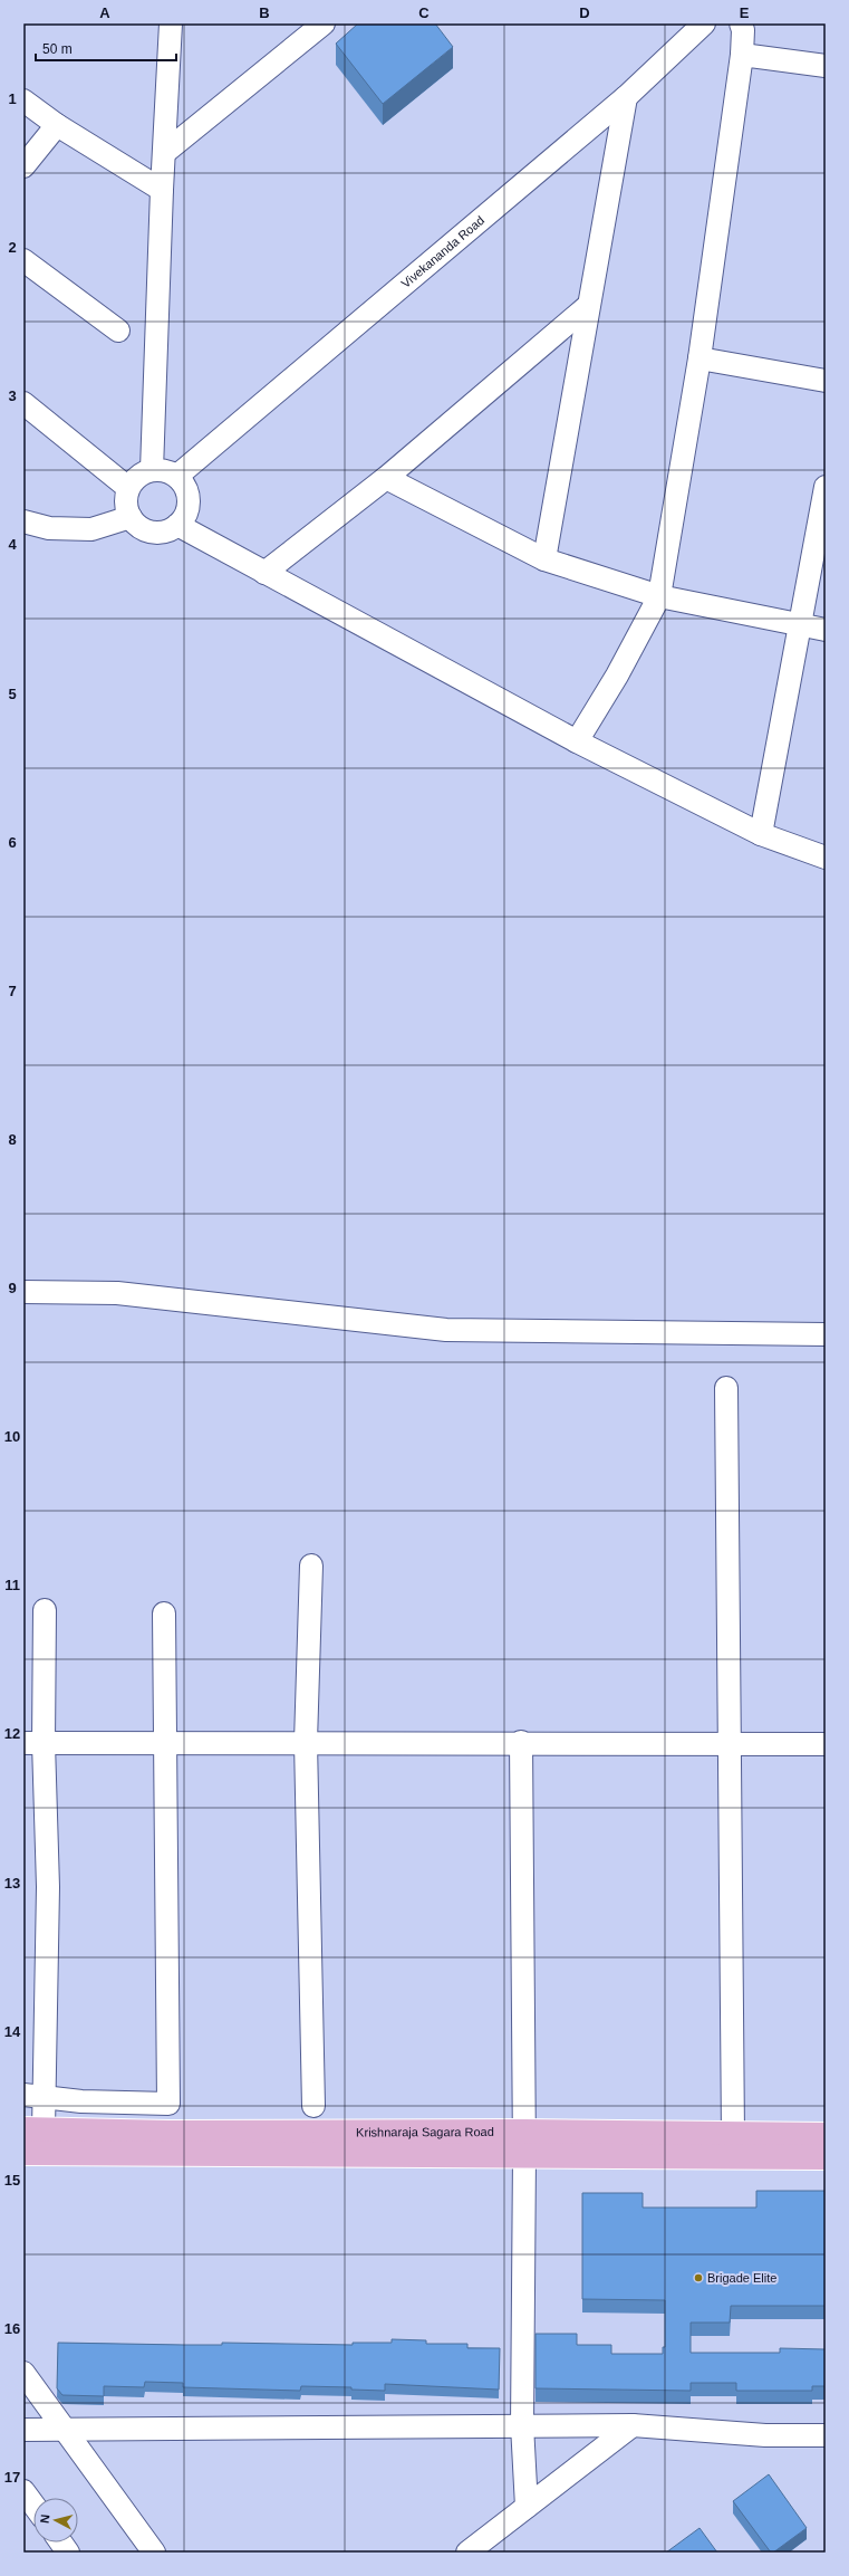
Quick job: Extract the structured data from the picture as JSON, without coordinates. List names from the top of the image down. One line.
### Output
{"streets":{"main road":["Krishnaraja Sagara Road"],"street":["Vivekananda Road"]},"places":["Brigade Elite"],"scale_bar":"50 m","north":"left","grid":{"columns":["A","B","C","D","E"],"rows":["1","2","3","4","5","6","7","8","9","10","11","12","13","14","15","16","17"]}}
